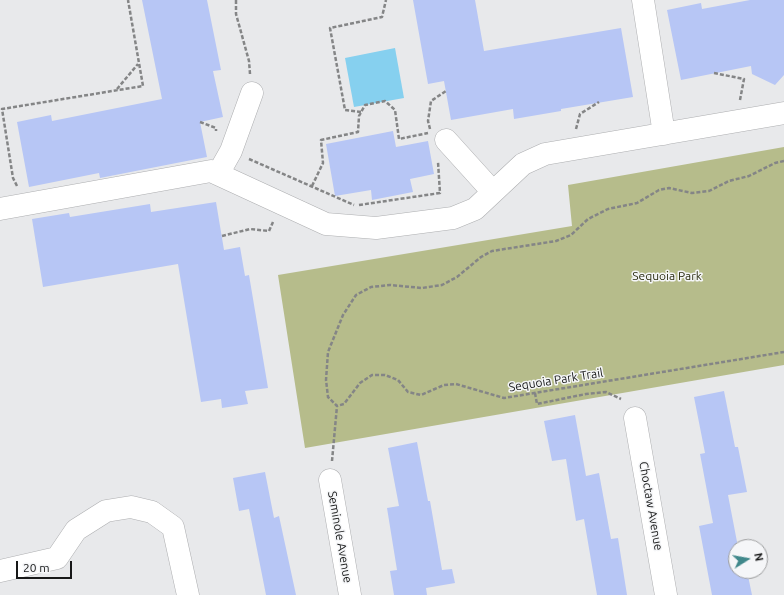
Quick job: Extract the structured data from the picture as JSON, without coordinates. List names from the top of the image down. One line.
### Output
{"streets":{"street":["Choctaw Avenue","Seminole Avenue"],"path":["Sequoia Park Trail"]},"parks":["Sequoia Park"],"scale_bar":"20 m","north":"right"}
